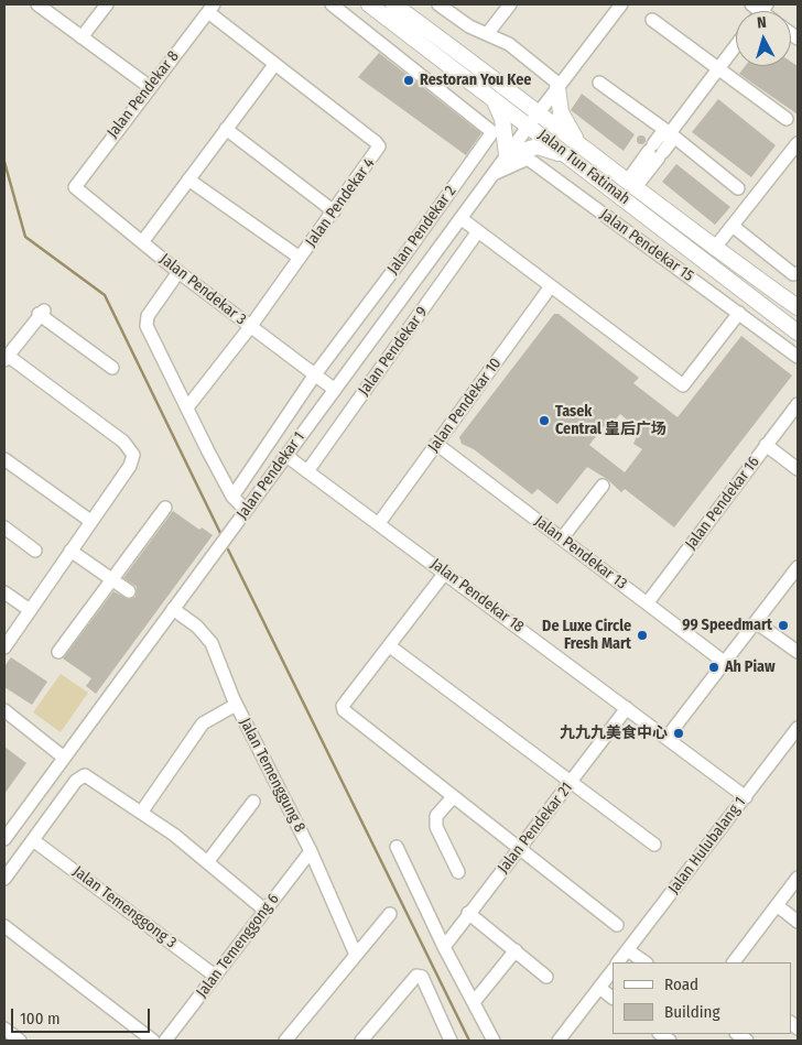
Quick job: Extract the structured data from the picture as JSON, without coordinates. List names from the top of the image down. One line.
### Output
{"streets":{"main road":["Jalan Tun Fatimah"],"street":["Jalan Pendekar 8","Jalan Pendekar 4","Jalan Pendekar 2","Jalan Pendekar 15","Jalan Pendekar 3","Jalan Pendekar 9","Jalan Pendekar 10","Jalan Pendekar 1","Jalan Pendekar 16","Jalan Pendekar 13","Jalan Pendekar 18","Jalan Temenggung 8","Jalan Pendekar 21","Jalan Hulubalang 1","Jalan Temenggong 3","Jalan Temenggong 6"]},"crossings":[["Jalan Pendekar 8","Jalan Pendekar 4"],["Jalan Pendekar 8","Jalan Pendekar 3"],["Jalan Tun Fatimah","Jalan Pendekar 1"],["Jalan Pendekar 4","Jalan Pendekar 3"],["Jalan Pendekar 2","Jalan Pendekar 3"],["Jalan Pendekar 15","Jalan Pendekar 1"],["Jalan Pendekar 3","Jalan Pendekar 1"],["Jalan Pendekar 9","Jalan Pendekar 18"],["Jalan Pendekar 10","Jalan Pendekar 13"],["Jalan Pendekar 10","Jalan Pendekar 18"],["Jalan Pendekar 1","Jalan Pendekar 18"],["Jalan Pendekar 1","Jalan Temenggung 8"],["Jalan Pendekar 16","Jalan Pendekar 13"],["Jalan Pendekar 18","Jalan Pendekar 21"],["Jalan Pendekar 18","Jalan Hulubalang 1"],["Jalan Temenggung 8","Jalan Temenggong 6"],["Jalan Temenggong 3","Jalan Temenggong 6"]],"places":["Restoran You Kee","Tasek Central 皇后广场","99 Speedmart","De Luxe Circle Fresh Mart","Ah Piaw","九九九美食中心"],"legend":["Road","Building"],"scale_bar":"100 m","north":"top"}
